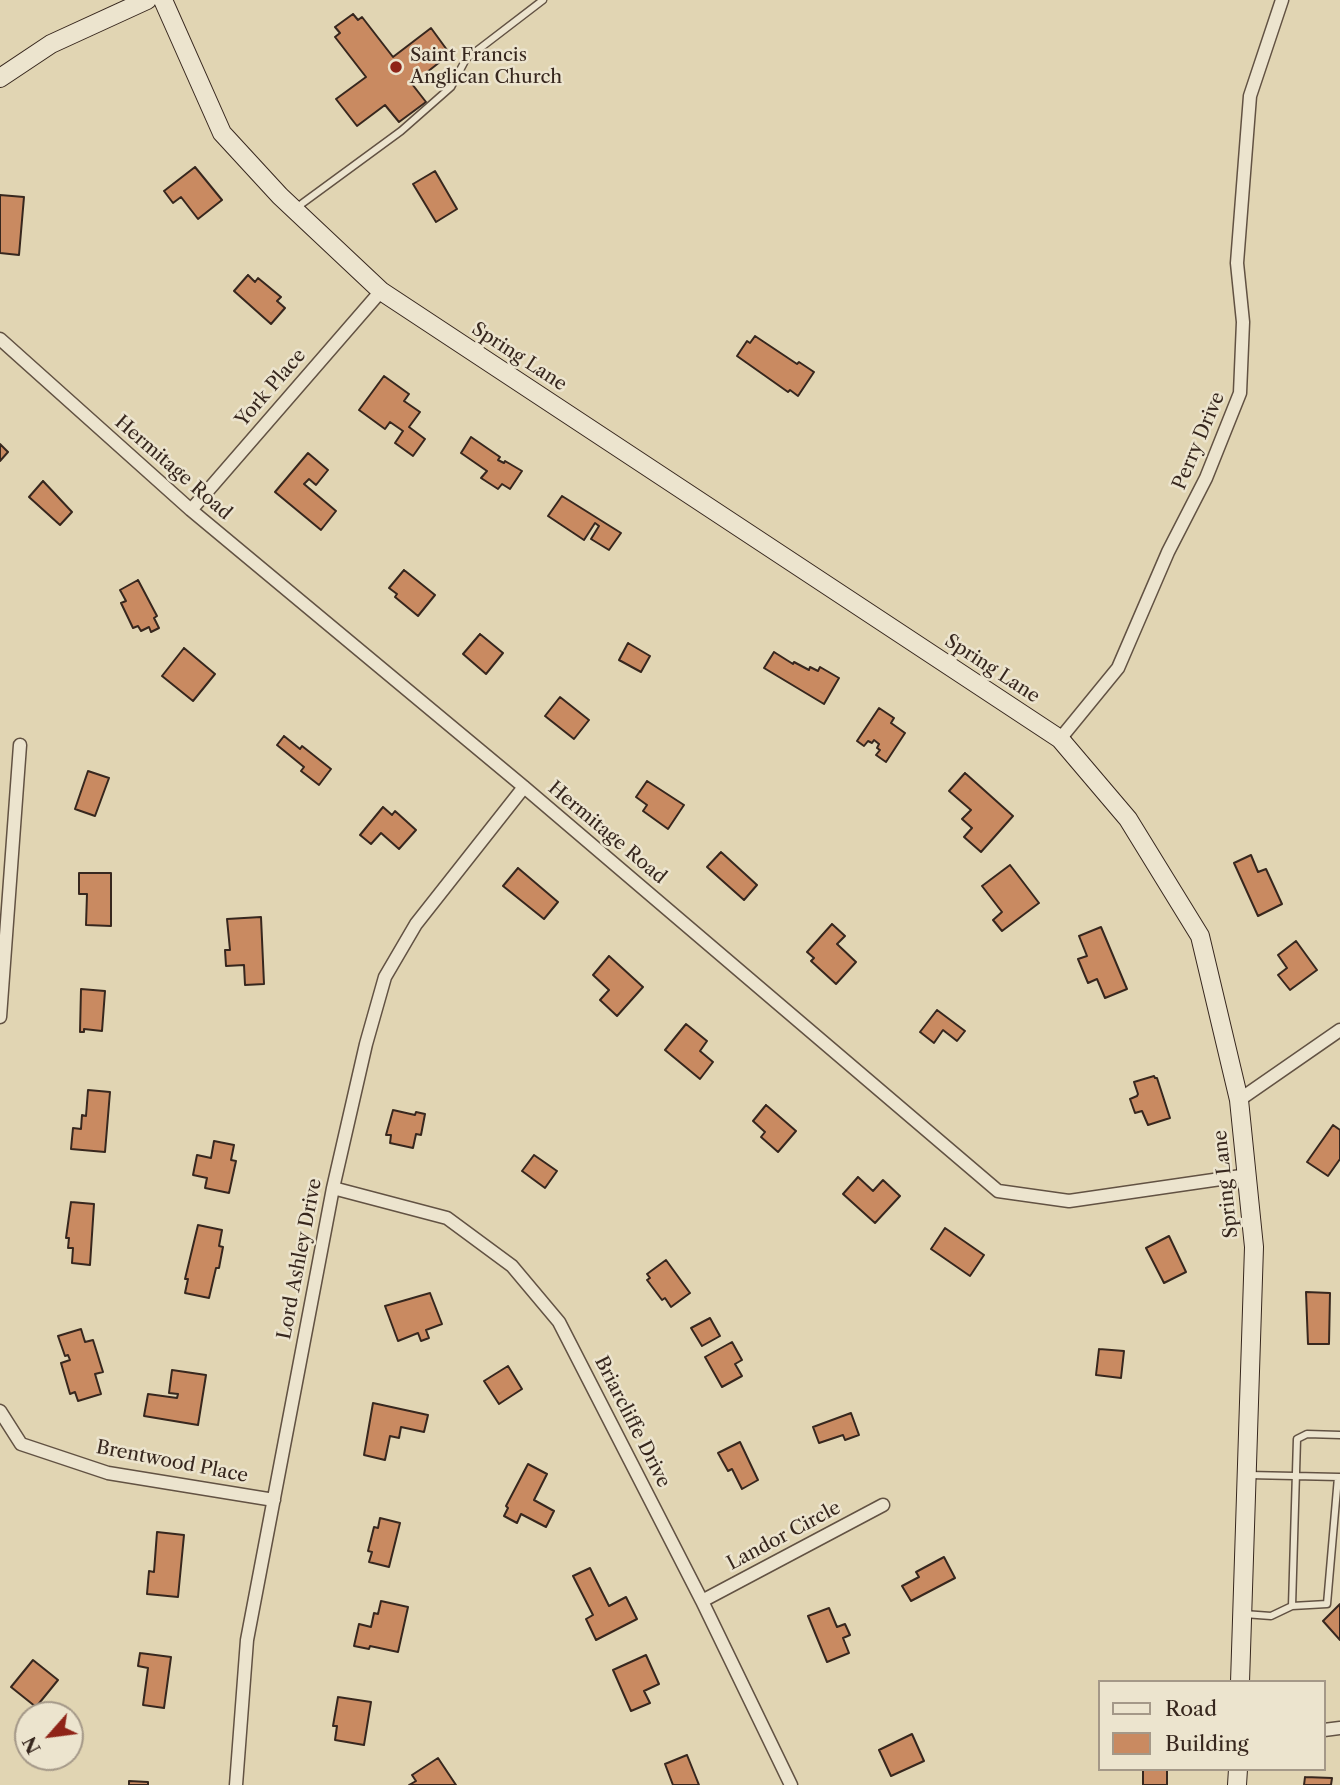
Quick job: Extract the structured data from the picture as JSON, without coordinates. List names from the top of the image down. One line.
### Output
{"streets":{"street":["Spring Lane","York Place","Perry Drive","Hermitage Road","Lord Ashley Drive","Briarcliffe Drive","Brentwood Place","Landor Circle"]},"crossings":[["Spring Lane","York Place"],["Spring Lane","Perry Drive"],["Spring Lane","Hermitage Road"],["York Place","Hermitage Road"],["Hermitage Road","Lord Ashley Drive"],["Lord Ashley Drive","Briarcliffe Drive"],["Lord Ashley Drive","Brentwood Place"],["Briarcliffe Drive","Landor Circle"]],"places":["Saint Francis Anglican Church"],"legend":["Road","Building"],"north":"bottom left"}
